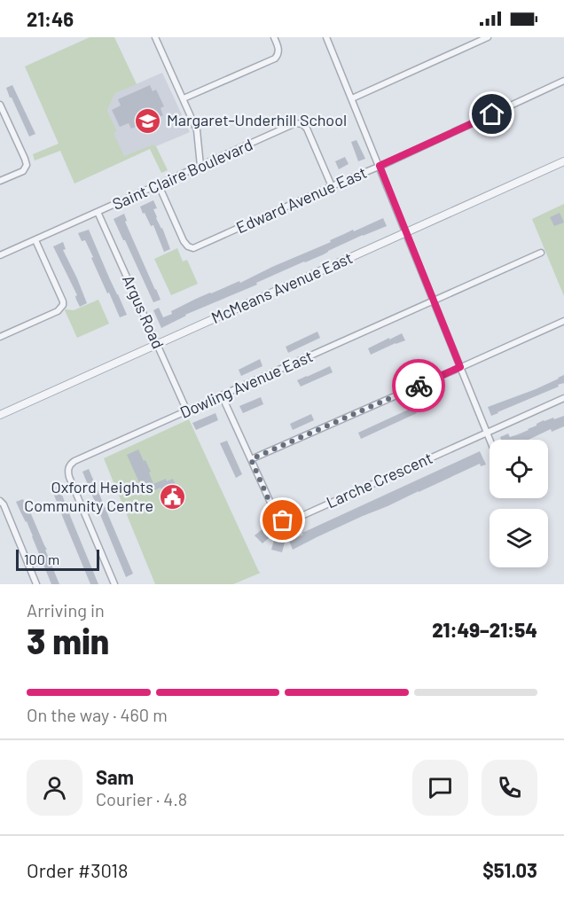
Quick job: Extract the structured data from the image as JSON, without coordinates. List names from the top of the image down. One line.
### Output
{"streets":{"street":["Saint Claire Boulevard","Edward Avenue East","McMeans Avenue East","Argus Road","Dowling Avenue East","Larche Crescent"]},"crossings":[["Saint Claire Boulevard","Edward Avenue East"],["Saint Claire Boulevard","Argus Road"],["McMeans Avenue East","Argus Road"],["Argus Road","Dowling Avenue East"],["Dowling Avenue East","Larche Crescent"]],"places":{"school or university":["Margaret-Underhill School"],"public building":["Oxford Heights Community Centre"]},"scale_bar":"100 m","page":{"status":"21:46","scale":"100 m","heading":["3 min","Arriving in","21:49–21:54"],"panel":["Sam","Courier · 4.8","Order #3018","$51.03"],"bar":"On the way · 460 m"}}
